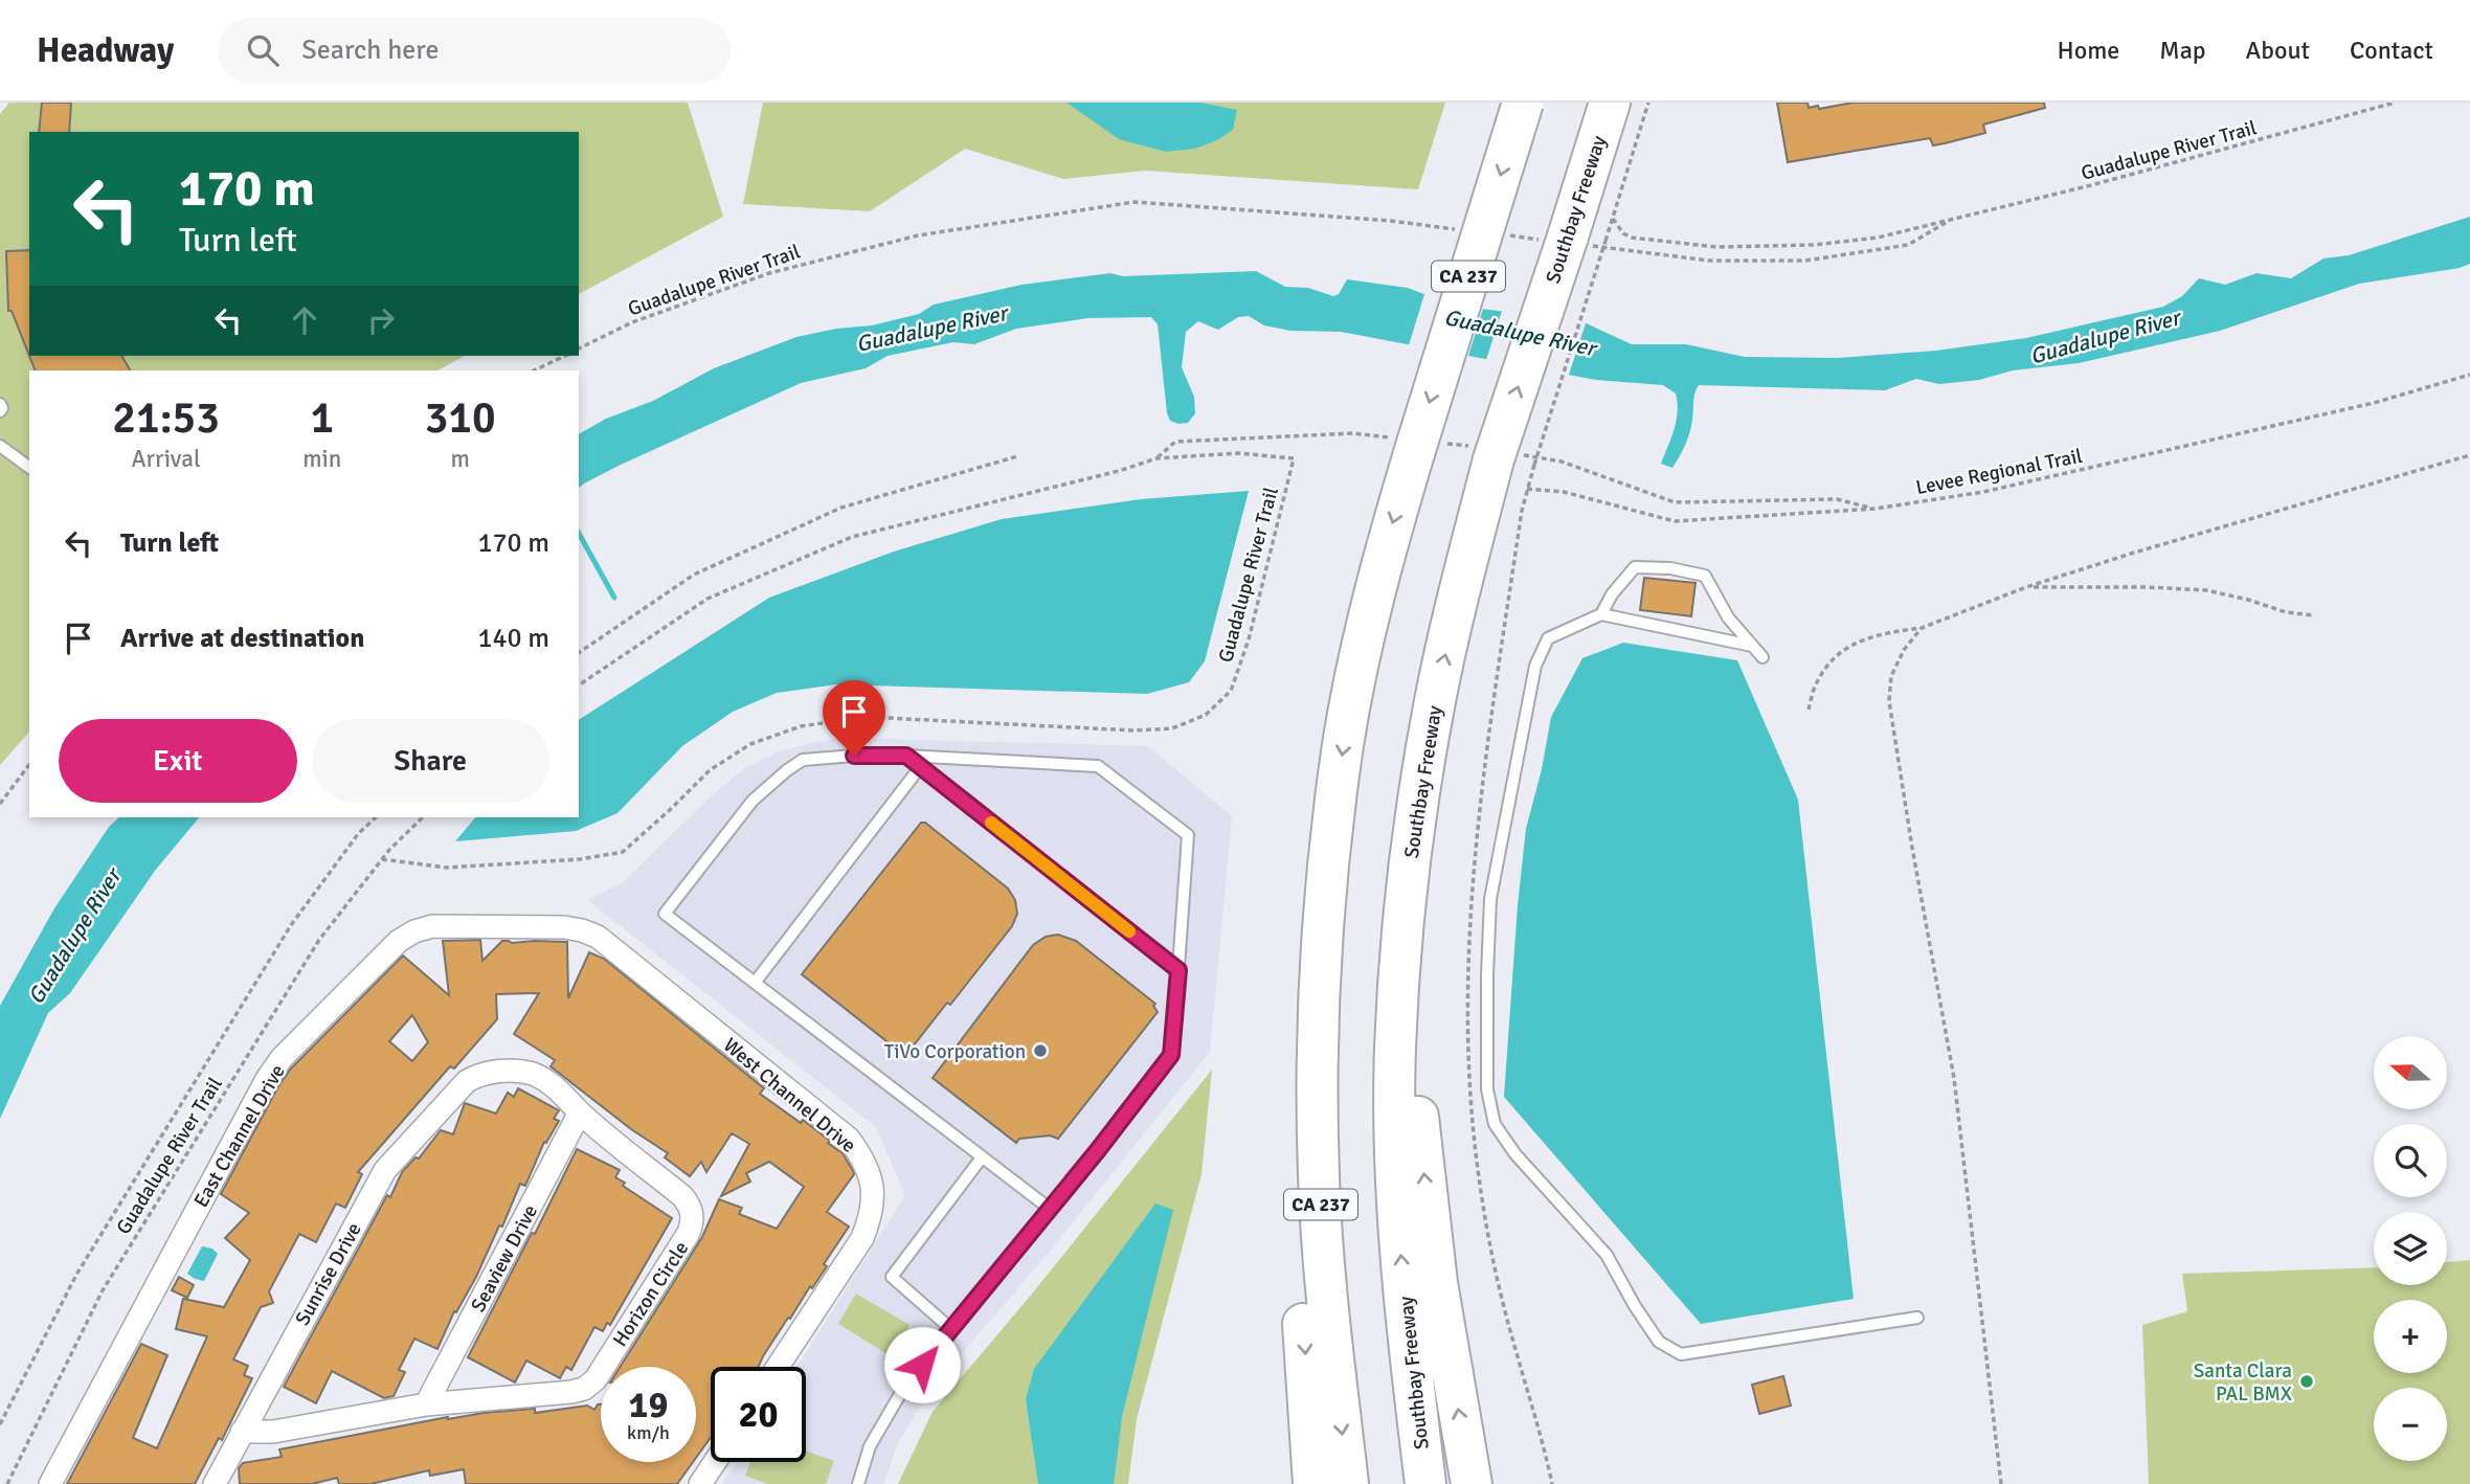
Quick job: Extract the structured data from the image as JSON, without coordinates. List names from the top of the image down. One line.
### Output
{"streets":{"highway":["Southbay Freeway","CA 237"],"street":["West Channel Drive","East Channel Drive","Seaview Drive","Sunrise Drive","Horizon Circle"],"path":["Guadalupe River Trail","Levee Regional Trail"]},"crossings":[["Guadalupe River Trail","Southbay Freeway"],["West Channel Drive","East Channel Drive"],["Seaview Drive","Horizon Circle"],["Sunrise Drive","Horizon Circle"]],"water":["Guadalupe River"],"places":["TiVo Corporation","Santa Clara PAL BMX"],"north":"left","page":{"header":"Headway","search":"Search here","nav":["Home","Map","About","Contact"],"turn":["170 m","Turn left"],"eta":["21:53","Arrival","1","min","310","m"],"list":[{"name":"Turn left","value":"170 m"},{"name":"Arrive at destination","value":"140 m"}],"buttons":["Exit","Share"],"map_buttons":["+","−"],"speed":"19 km/h","limit":"20"}}
